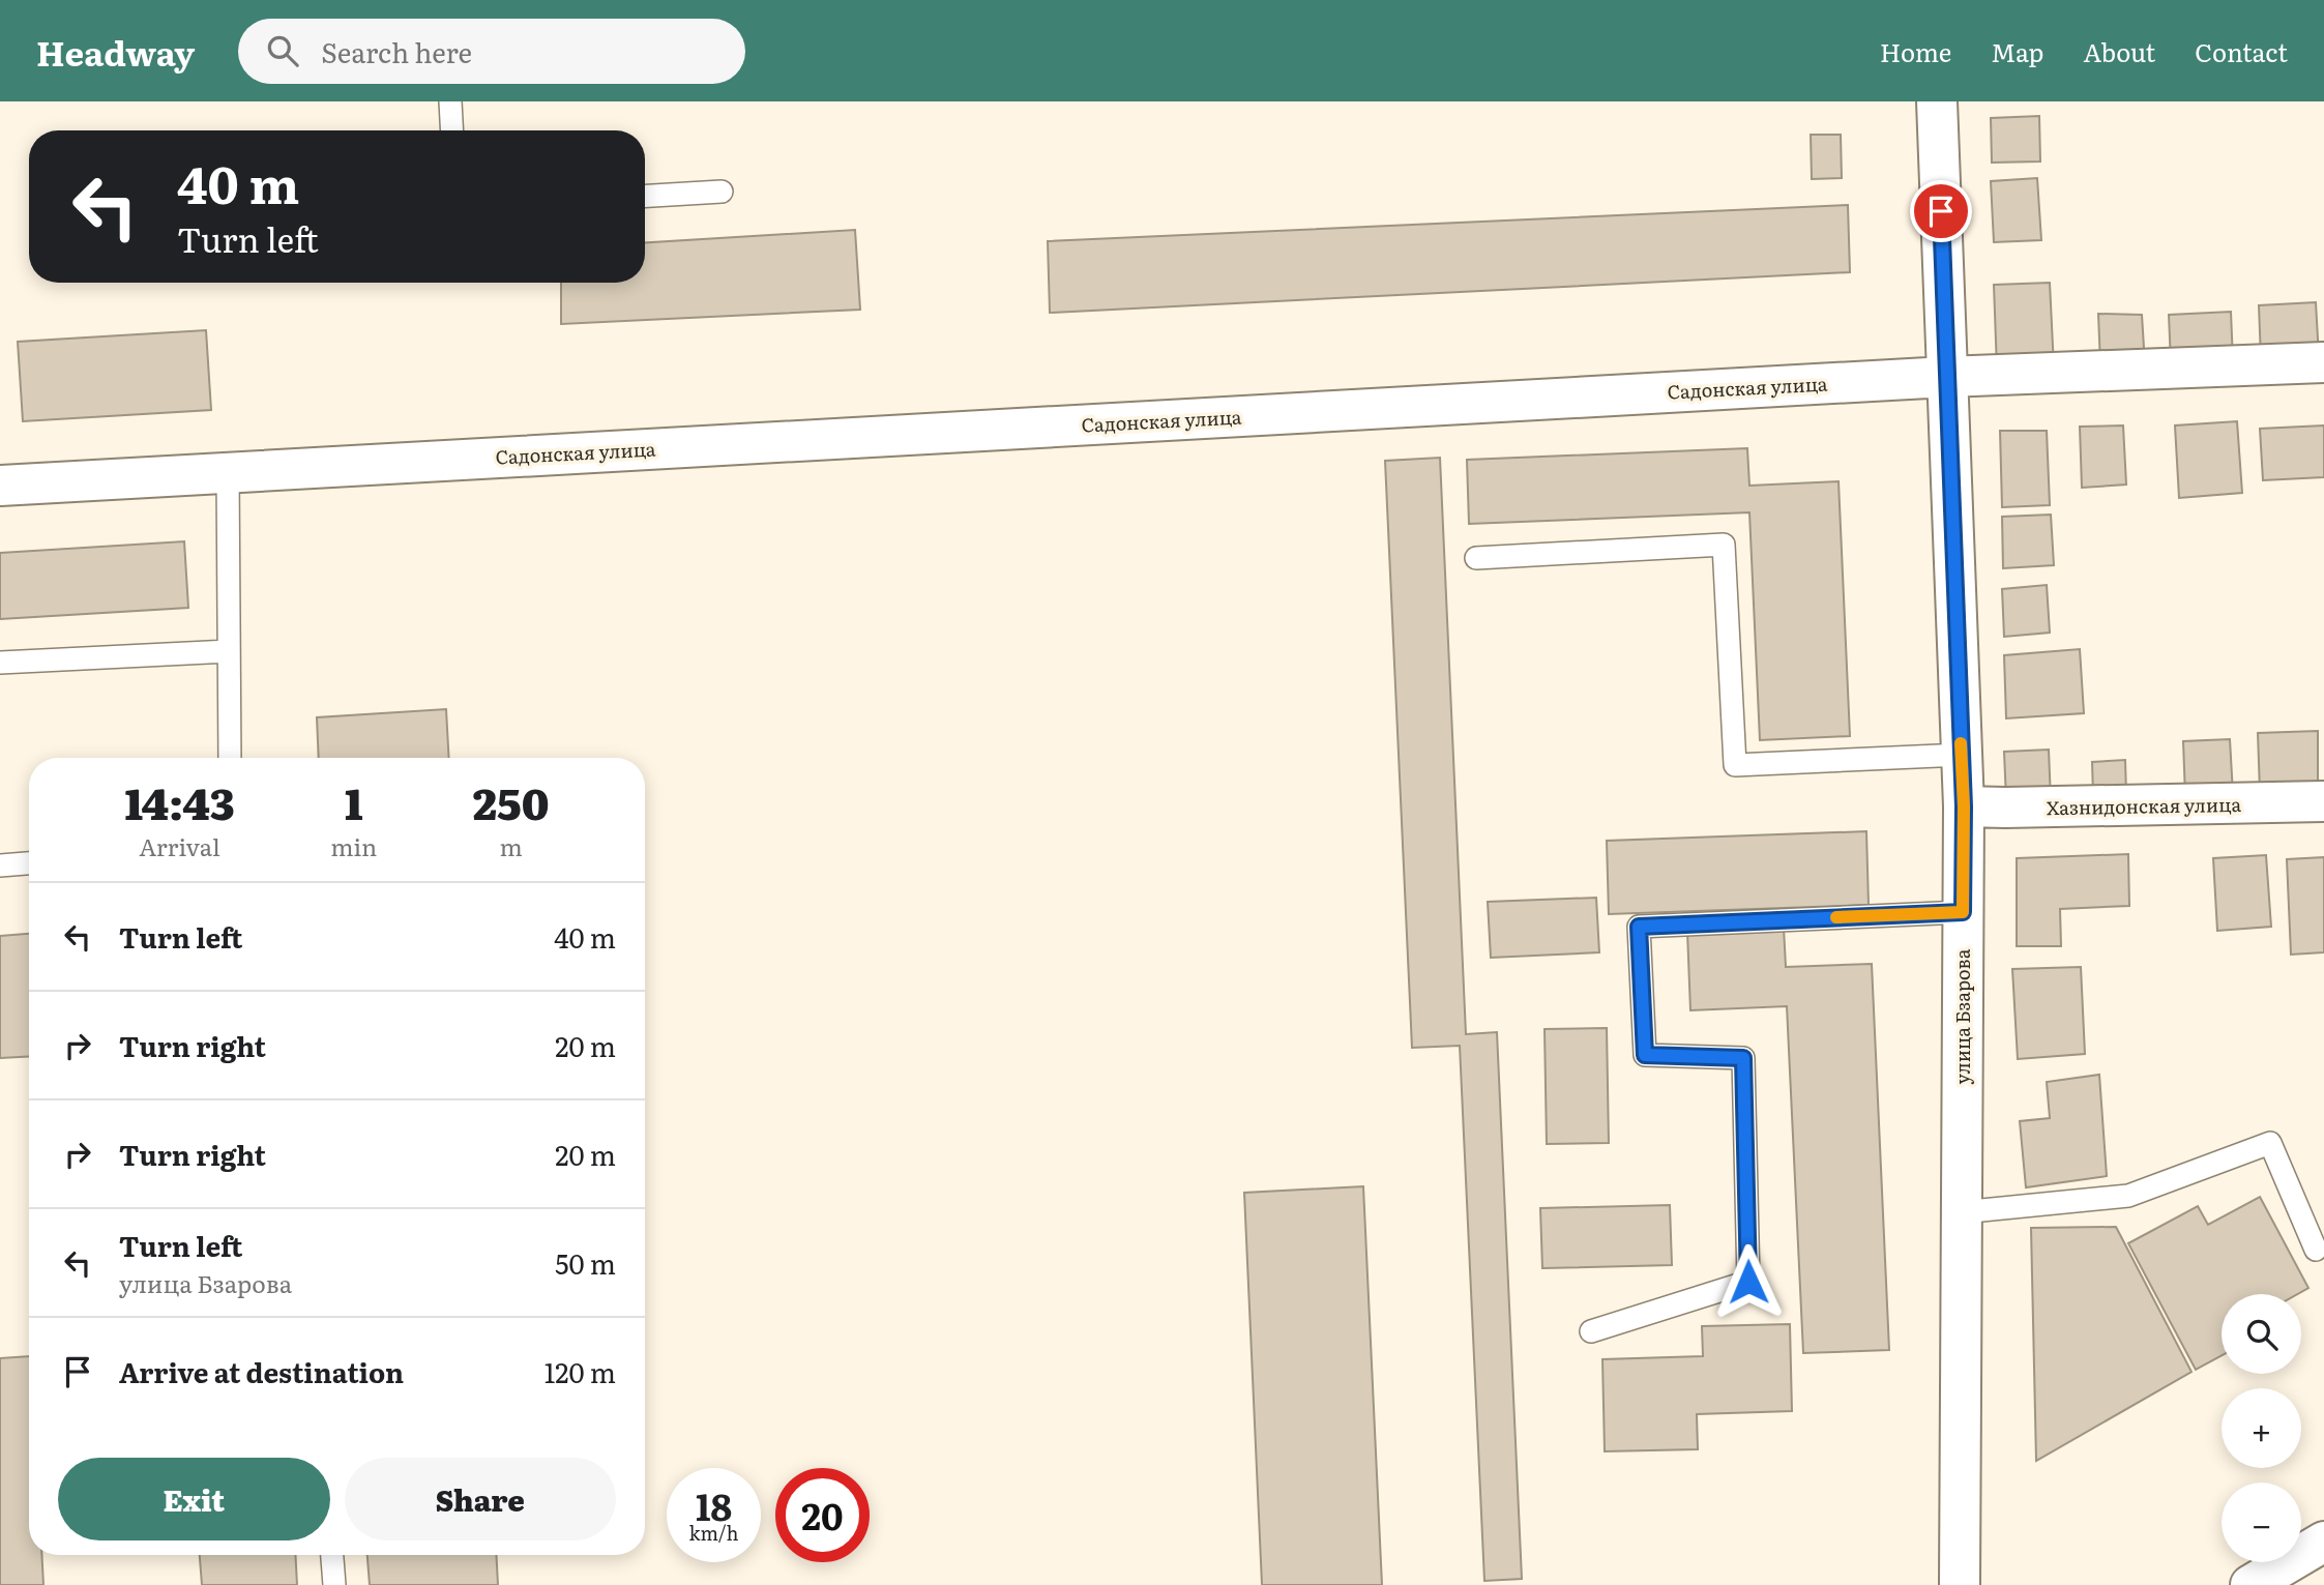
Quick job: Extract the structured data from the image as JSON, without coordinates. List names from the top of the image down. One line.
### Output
{"streets":{"street":["Садонская улица","Хазнидонская улица","улица Бзарова"]},"crossings":[["Садонская улица","улица Бзарова"],["Хазнидонская улица","улица Бзарова"]],"page":{"header":"Headway","search":"Search here","nav":["Home","Map","About","Contact"],"turn":["40 m","Turn left"],"eta":["14:43","Arrival","1","min","250","m"],"list":[{"name":"Turn left","value":"40 m"},{"name":"Turn right","value":"20 m"},{"name":"Turn right","value":"20 m"},{"name":"Turn left","note":"улица Бзарова","value":"50 m"},{"name":"Arrive at destination","value":"120 m"}],"map_buttons":["+","−"],"buttons":["Exit","Share"],"speed":"18 km/h","limit":"20"}}
